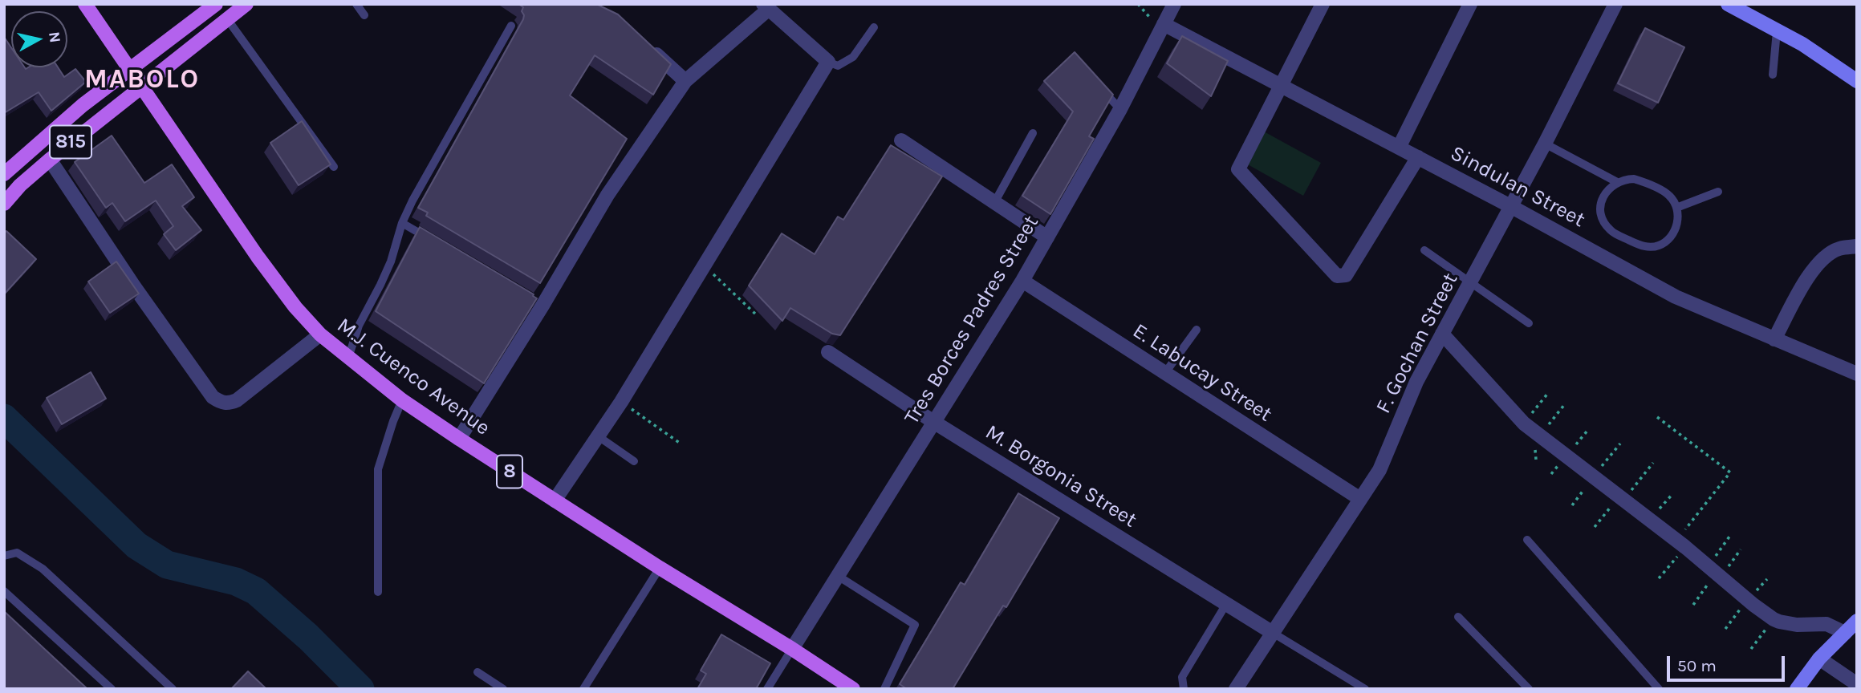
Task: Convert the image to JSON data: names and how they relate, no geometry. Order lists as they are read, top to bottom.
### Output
{
  "streets": {
    "main road": ["815", "M.J. Cuenco Avenue", "8"],
    "street": [
      "Sindulan Street",
      "Tres Borces Padres Street",
      "F. Gochan Street",
      "E. Labucay Street",
      "M. Borgonia Street"
    ]
  },
  "crossings": [
    ["815", "M.J. Cuenco Avenue"],
    ["Sindulan Street", "Tres Borces Padres Street"],
    ["Sindulan Street", "F. Gochan Street"],
    ["Tres Borces Padres Street", "E. Labucay Street"],
    ["Tres Borces Padres Street", "M.J. Cuenco Avenue"],
    ["Tres Borces Padres Street", "M. Borgonia Street"],
    ["F. Gochan Street", "E. Labucay Street"],
    ["F. Gochan Street", "M. Borgonia Street"]
  ],
  "districts": ["MABOLO"],
  "scale_bar": "50 m",
  "north": "right"
}
